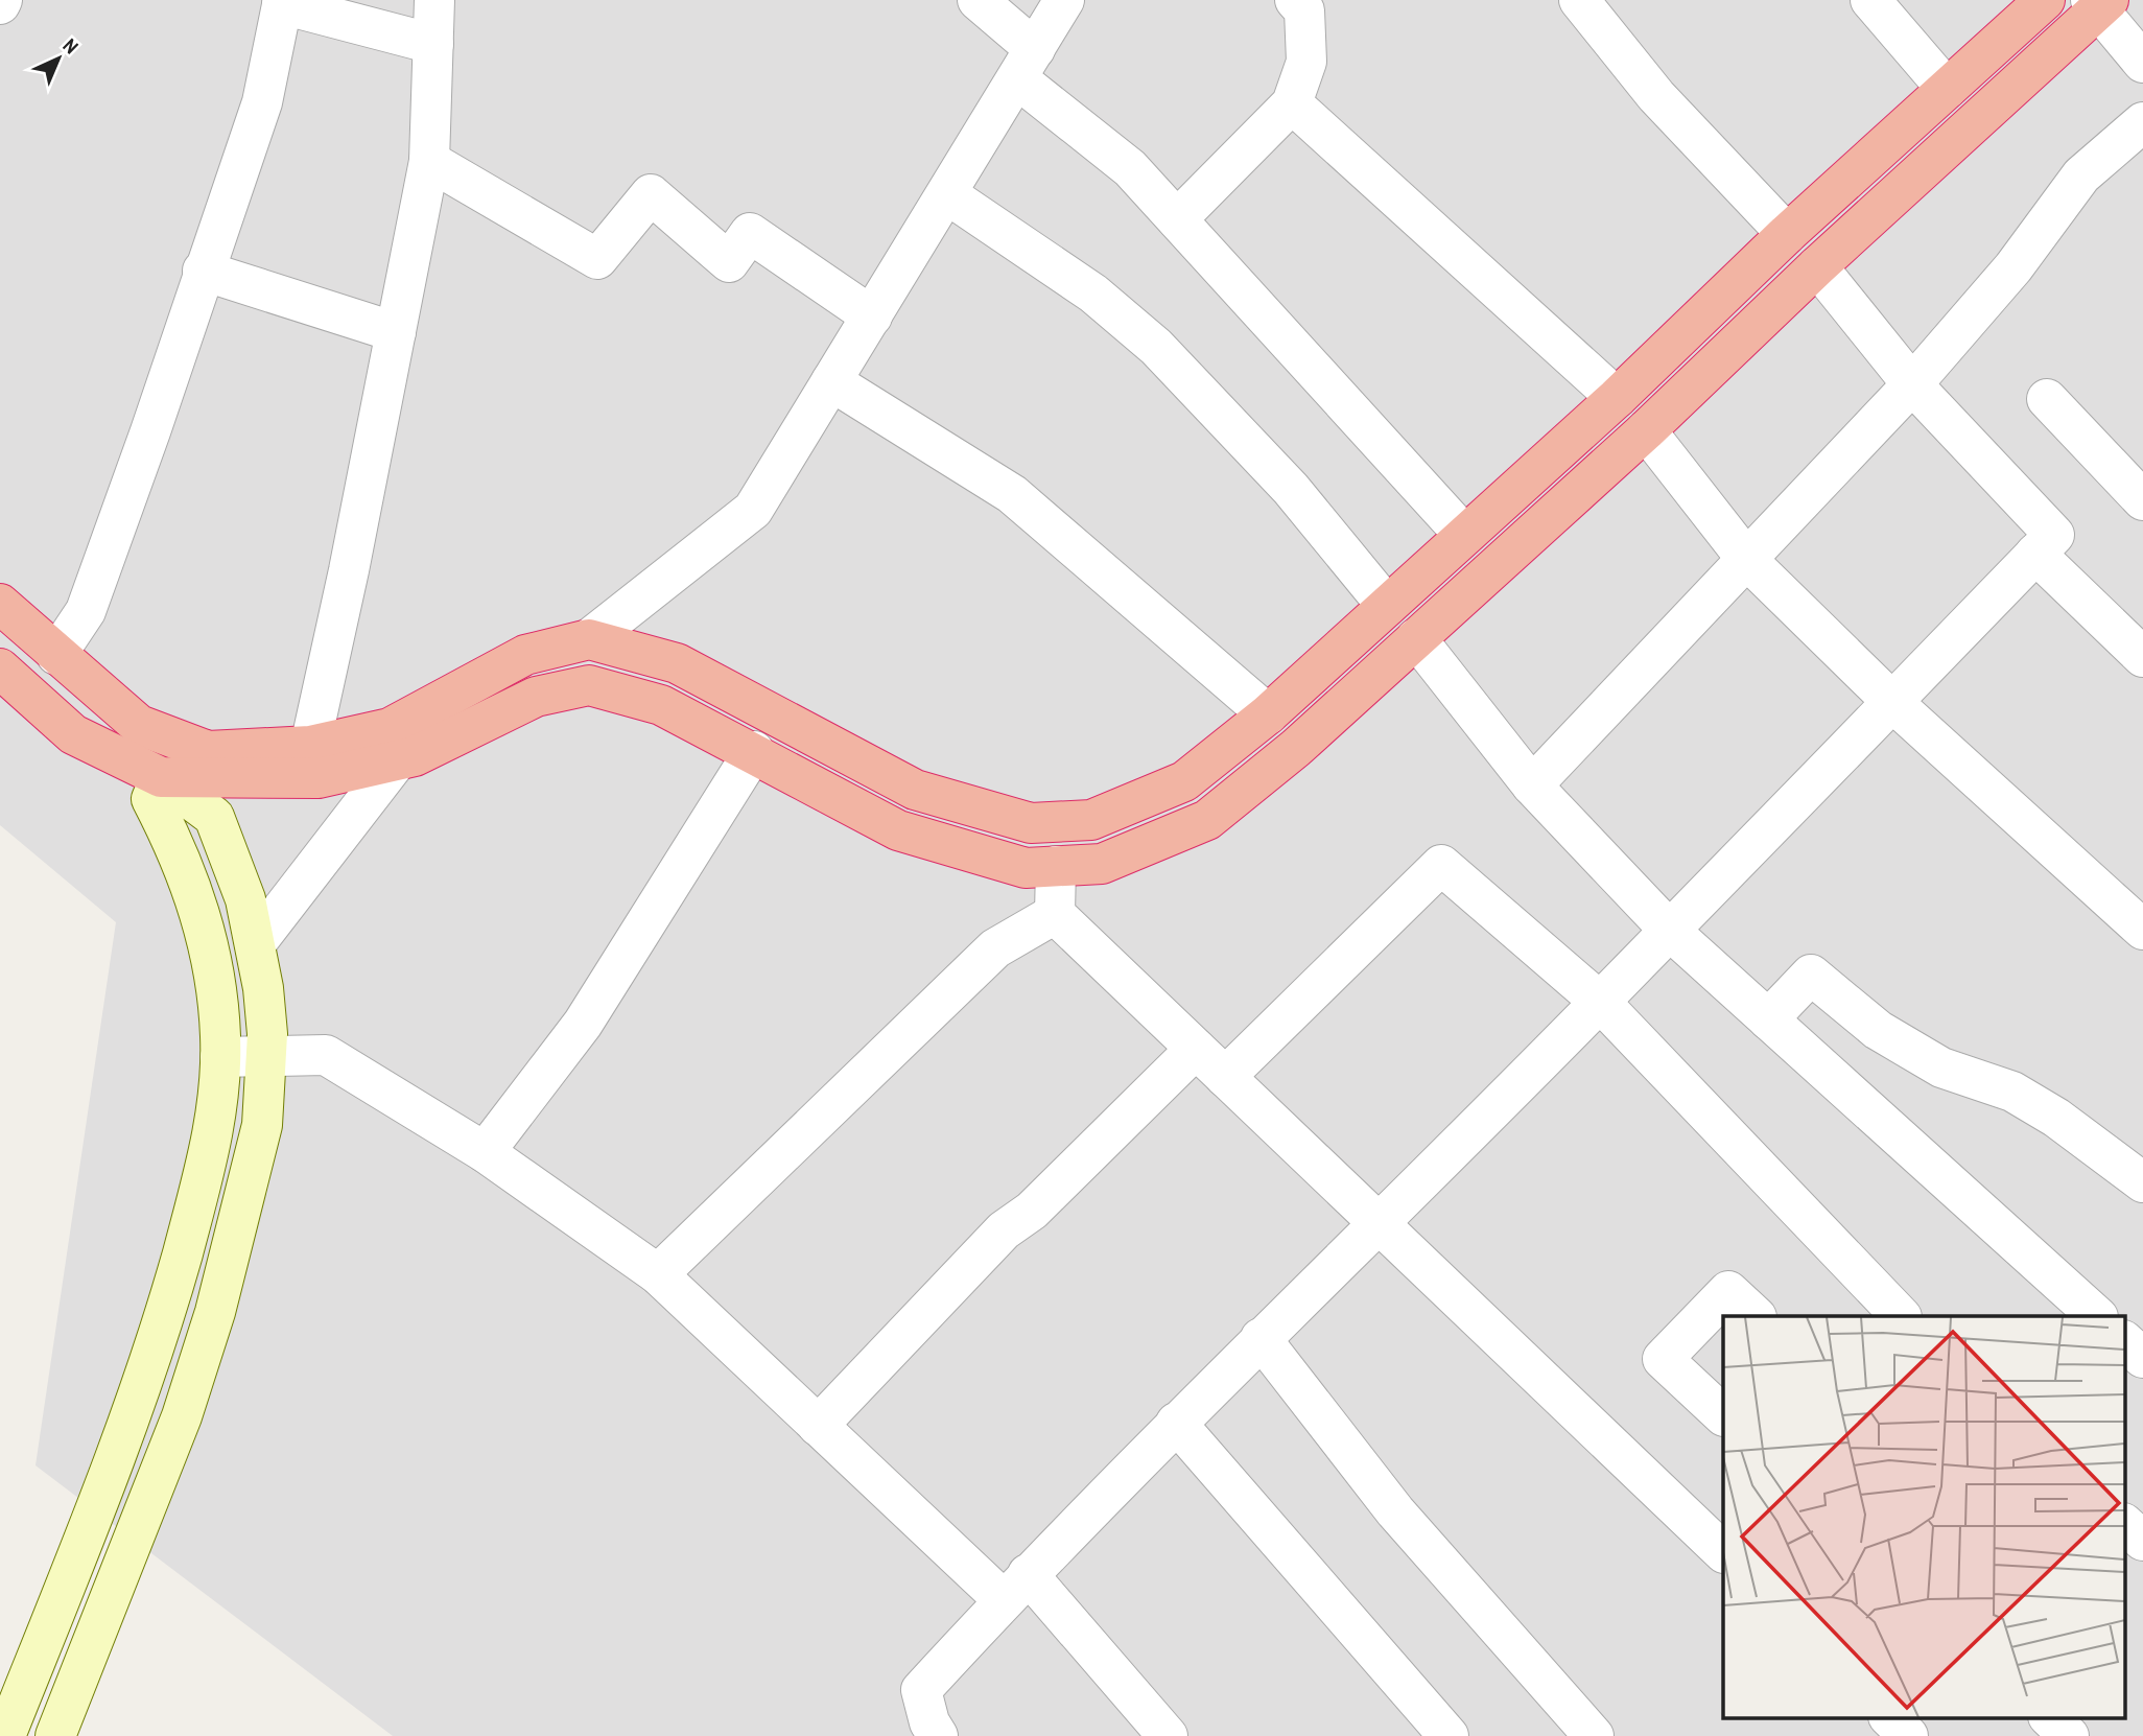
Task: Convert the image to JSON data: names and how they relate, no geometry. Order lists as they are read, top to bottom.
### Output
{
  "north": "top right"
}
